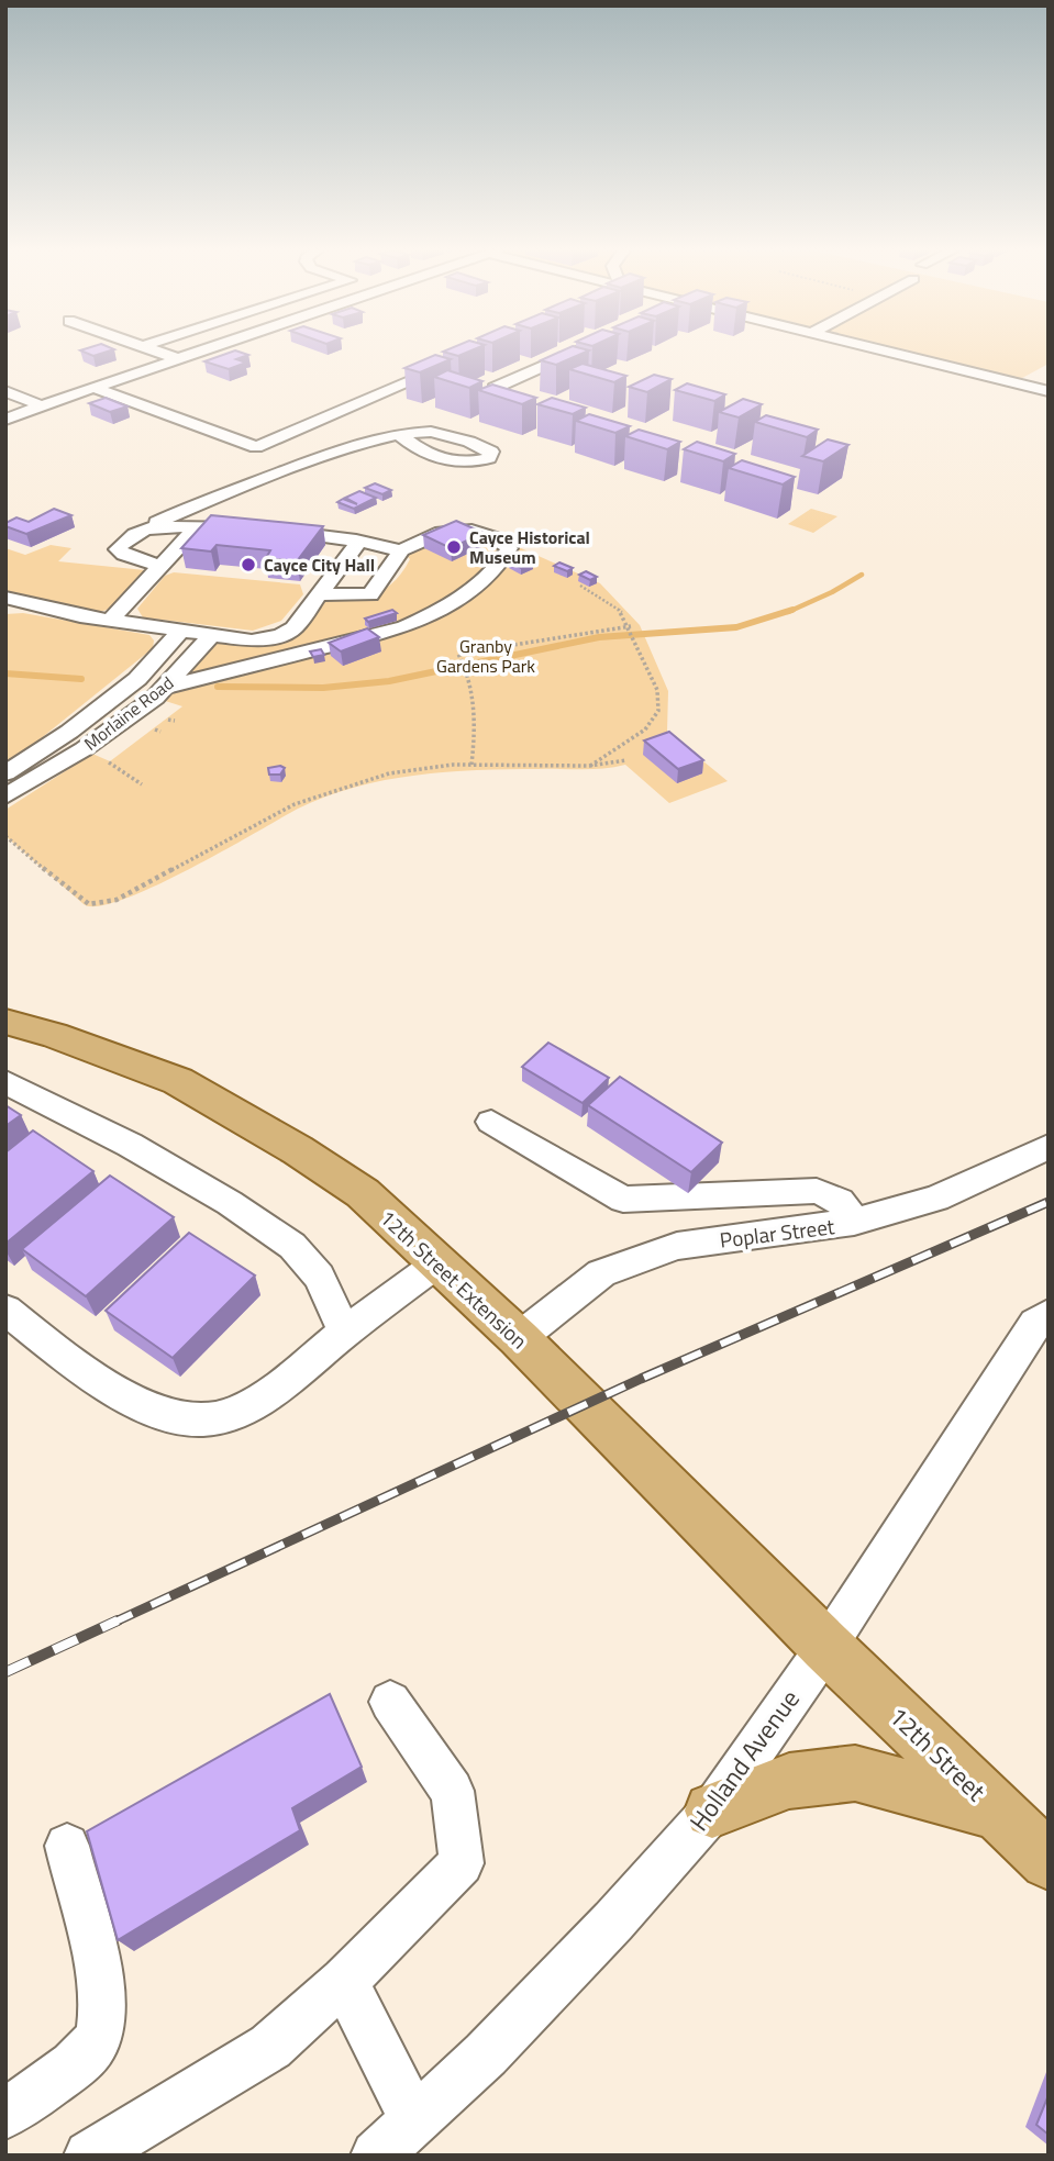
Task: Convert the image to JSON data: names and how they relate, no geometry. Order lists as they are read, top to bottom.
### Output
{
  "streets": {
    "main road": ["12th Street Extension", "12th Street"],
    "street": ["Morlaine Road", "Poplar Street", "Holland Avenue"]
  },
  "crossings": [
    ["Poplar Street", "12th Street Extension"],
    ["12th Street Extension", "12th Street"],
    ["12th Street Extension", "Holland Avenue"],
    ["12th Street", "Holland Avenue"]
  ],
  "parks": ["Granby Gardens Park"],
  "places": ["Cayce Historical Museum", "Cayce City Hall"]
}
